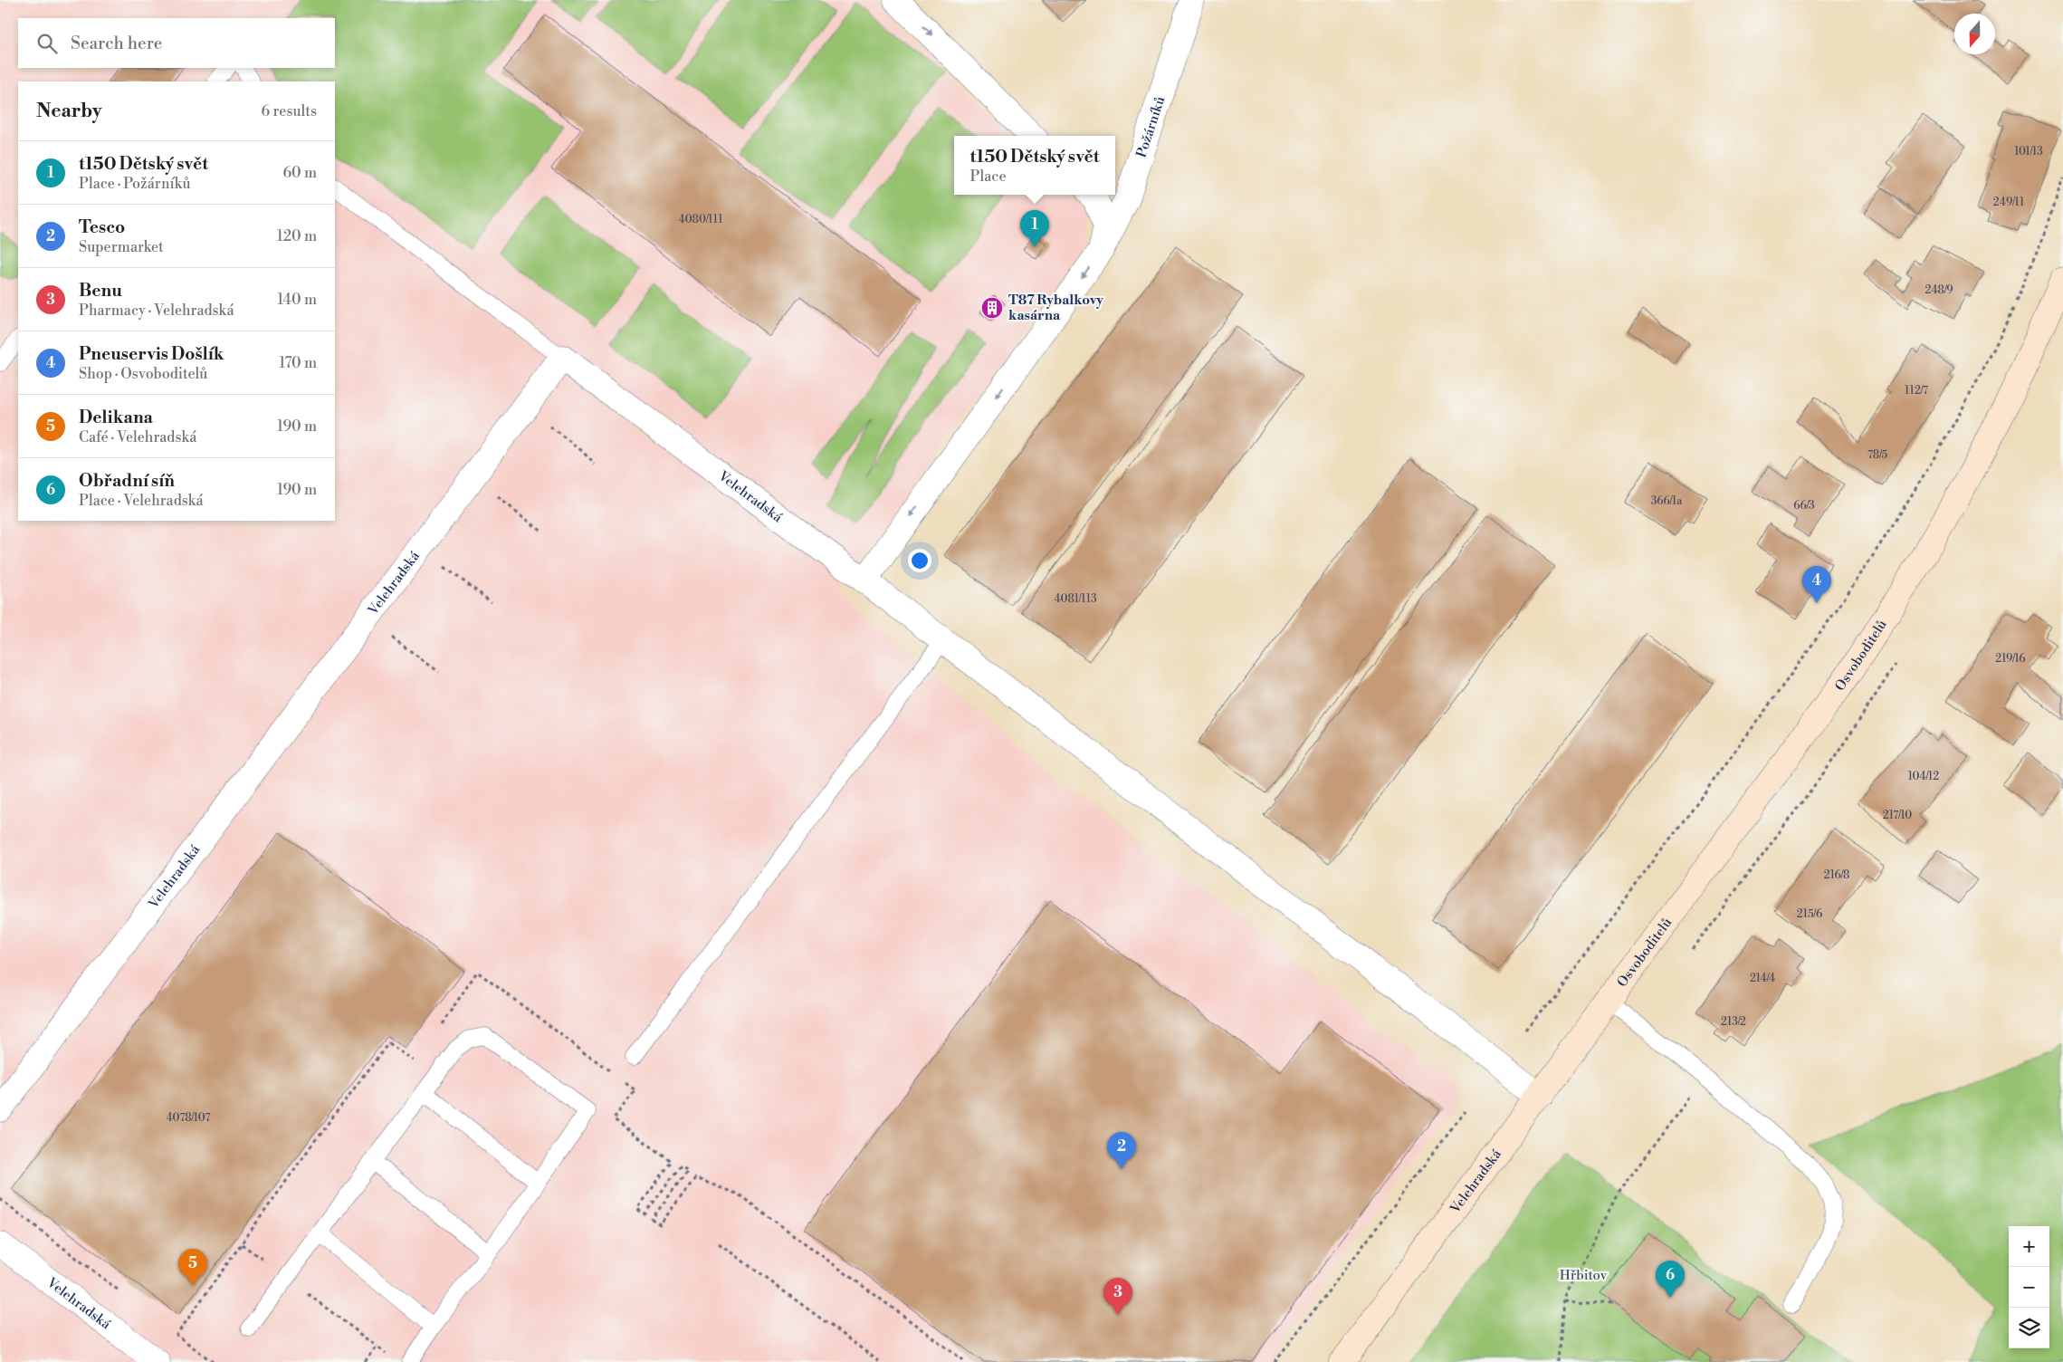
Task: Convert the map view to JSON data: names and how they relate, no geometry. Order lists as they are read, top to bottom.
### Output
{
  "streets": {
    "main road": ["Velehradská", "Osvoboditelů"],
    "street": ["Požárníků"]
  },
  "crossings": [
    ["Velehradská", "Osvoboditelů"]
  ],
  "parks": ["Hřbitov"],
  "places": {
    "building": ["T87 Rybalkovy kasárna"]
  },
  "house_numbers": [
    "101/13",
    "249/11",
    "4080/111",
    "248/9",
    "112/7",
    "78/5",
    "366/1a",
    "66/3",
    "4081/113",
    "219/16",
    "104/12",
    "217/10",
    "216/8",
    "215/6",
    "214/4",
    "213/2",
    "4078/107"
  ],
  "north": "bottom",
  "page": {
    "search": "Search here",
    "heading": ["Nearby", "6 results"],
    "popup": ["t150 Dětský svět", "Place"],
    "list": [
      {
        "mark": "1",
        "name": "t150 Dětský svět",
        "note": "Place · Požárníků",
        "value": "60 m"
      },
      {
        "mark": "2",
        "name": "Tesco",
        "note": "Supermarket",
        "value": "120 m"
      },
      {
        "mark": "3",
        "name": "Benu",
        "note": "Pharmacy · Velehradská",
        "value": "140 m"
      },
      {
        "mark": "4",
        "name": "Pneuservis Došlík",
        "note": "Shop · Osvoboditelů",
        "value": "170 m"
      },
      {
        "mark": "5",
        "name": "Delikana",
        "note": "Café · Velehradská",
        "value": "190 m"
      },
      {
        "mark": "6",
        "name": "Obřadní síň",
        "note": "Place · Velehradská",
        "value": "190 m"
      }
    ],
    "pins": [
      "1",
      "4",
      "2",
      "5",
      "6",
      "3"
    ],
    "map_buttons": ["+", "−"]
  }
}
